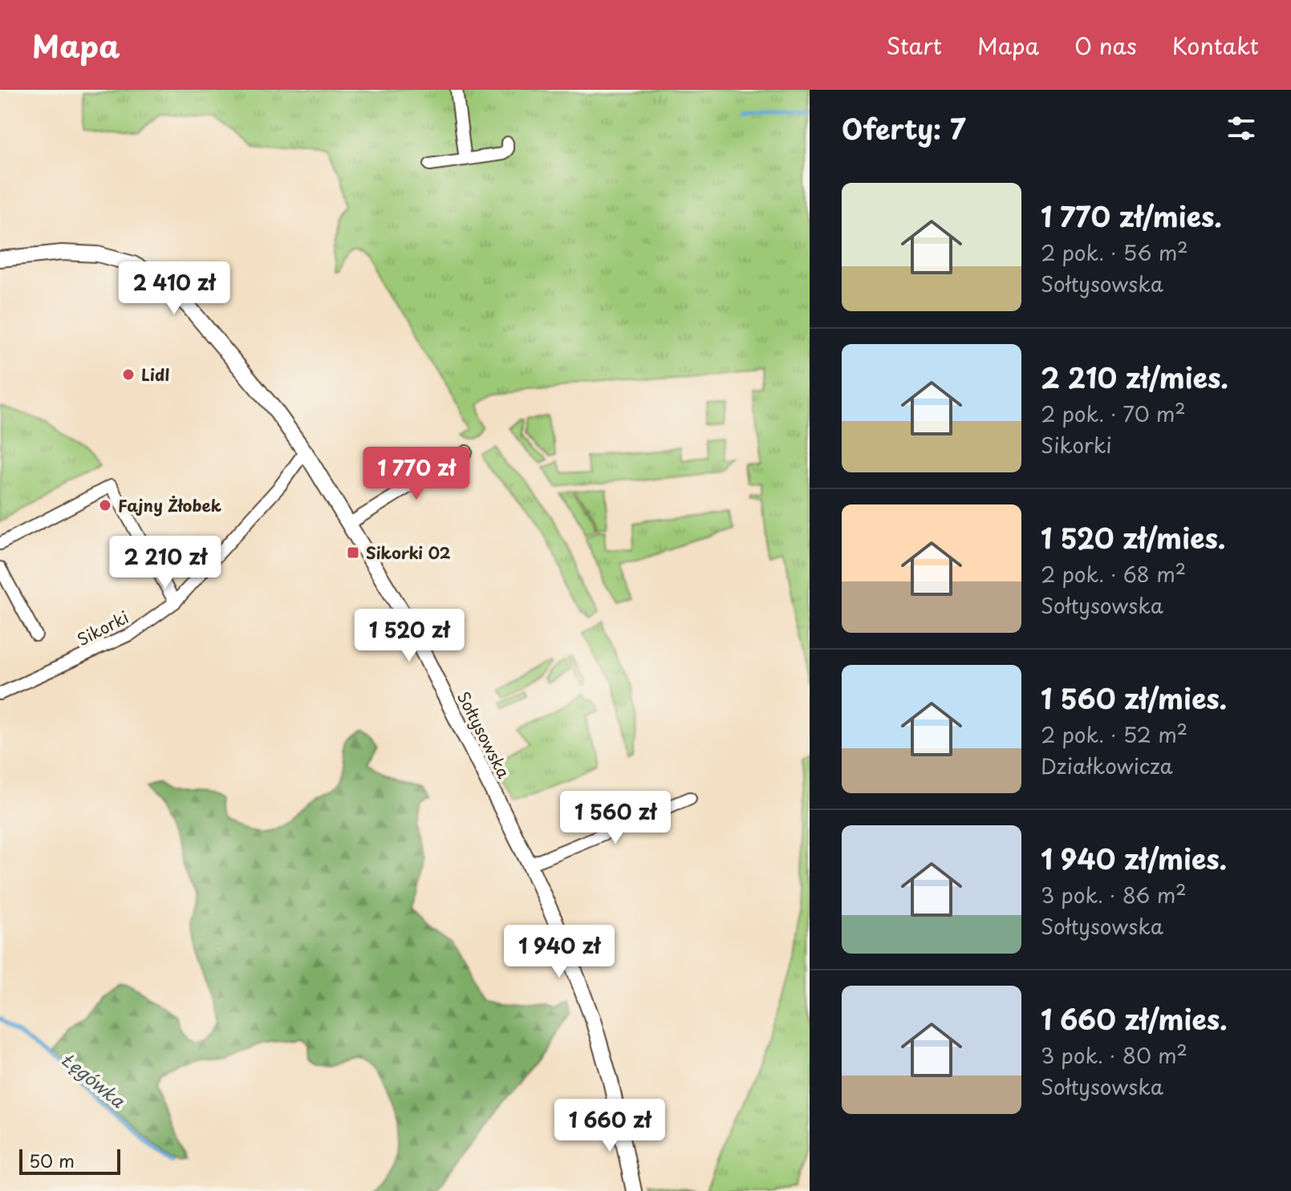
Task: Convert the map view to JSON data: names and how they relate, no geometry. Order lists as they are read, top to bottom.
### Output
{
  "streets": {
    "street": ["Sikorki", "Sołtysowska"]
  },
  "crossings": [
    ["Sikorki", "Sołtysowska"]
  ],
  "water": ["Łęgówka"],
  "places": {
    "other": ["Lidl", "Fajny Żłobek"],
    "transit": ["Sikorki 02"]
  },
  "scale_bar": "50 m",
  "page": {
    "header": "Mapa",
    "nav": [
      "Start",
      "Mapa",
      "O nas",
      "Kontakt"
    ],
    "heading": "Oferty: 7",
    "list": [
      {
        "name": "1 770 zł/mies.",
        "note": "2 pok. · 56 m² · Sołtysowska"
      },
      {
        "name": "2 210 zł/mies.",
        "note": "2 pok. · 70 m² · Sikorki"
      },
      {
        "name": "1 520 zł/mies.",
        "note": "2 pok. · 68 m² · Sołtysowska"
      },
      {
        "name": "1 560 zł/mies.",
        "note": "2 pok. · 52 m² · Działkowicza"
      },
      {
        "name": "1 940 zł/mies.",
        "note": "3 pok. · 86 m² · Sołtysowska"
      },
      {
        "name": "1 660 zł/mies.",
        "note": "3 pok. · 80 m² · Sołtysowska"
      }
    ],
    "price": [
      "2 410 zł",
      "1 770 zł",
      "2 210 zł",
      "1 520 zł",
      "1 560 zł",
      "1 940 zł",
      "1 660 zł"
    ],
    "scale": "50 m"
  }
}
